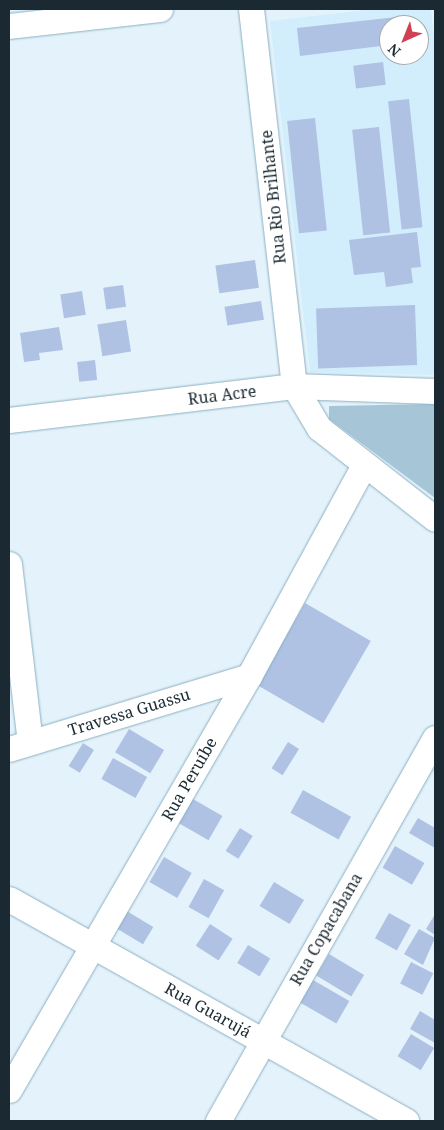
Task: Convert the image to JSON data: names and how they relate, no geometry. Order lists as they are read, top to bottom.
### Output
{
  "streets": {
    "street": [
      "Rua Rio Brilhante",
      "Rua Acre",
      "Travessa Guassu",
      "Rua Peruíbe",
      "Rua Copacabana",
      "Rua Guarujá"
    ]
  },
  "crossings": [
    ["Rua Rio Brilhante", "Rua Acre"],
    ["Travessa Guassu", "Rua Peruíbe"],
    ["Rua Peruíbe", "Rua Guarujá"],
    ["Rua Copacabana", "Rua Guarujá"]
  ],
  "north": "bottom left"
}
